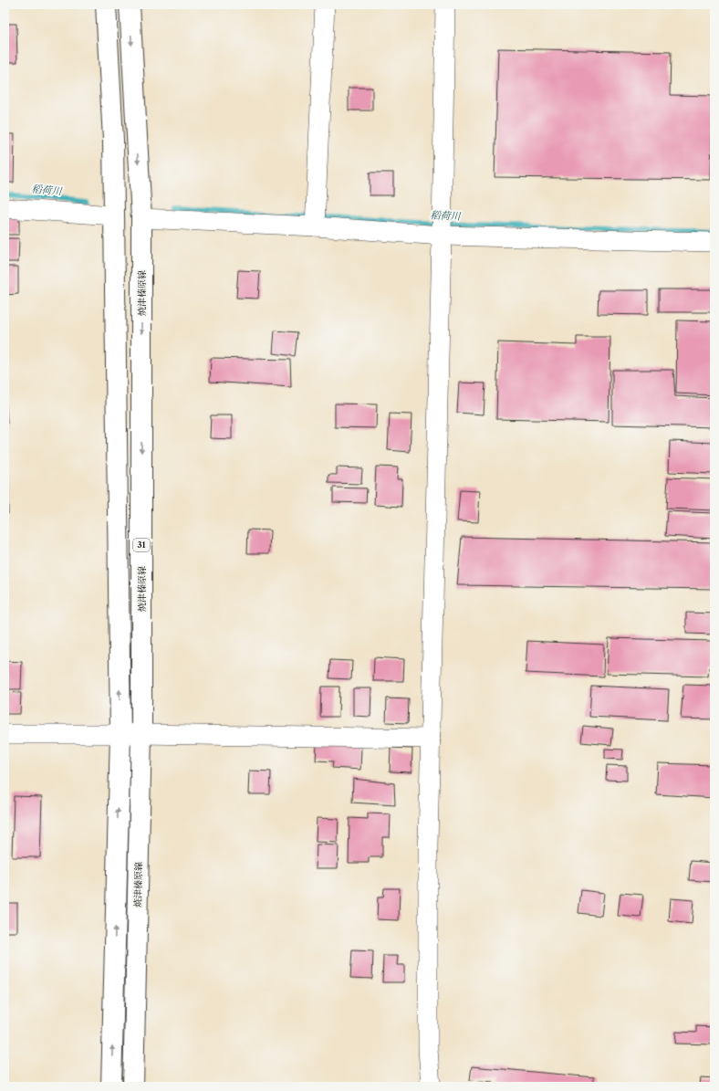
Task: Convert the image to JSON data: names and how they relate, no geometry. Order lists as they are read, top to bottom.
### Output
{
  "streets": {
    "main road": ["焼津榛原線", "31"]
  },
  "water": ["稻荷川"]
}
